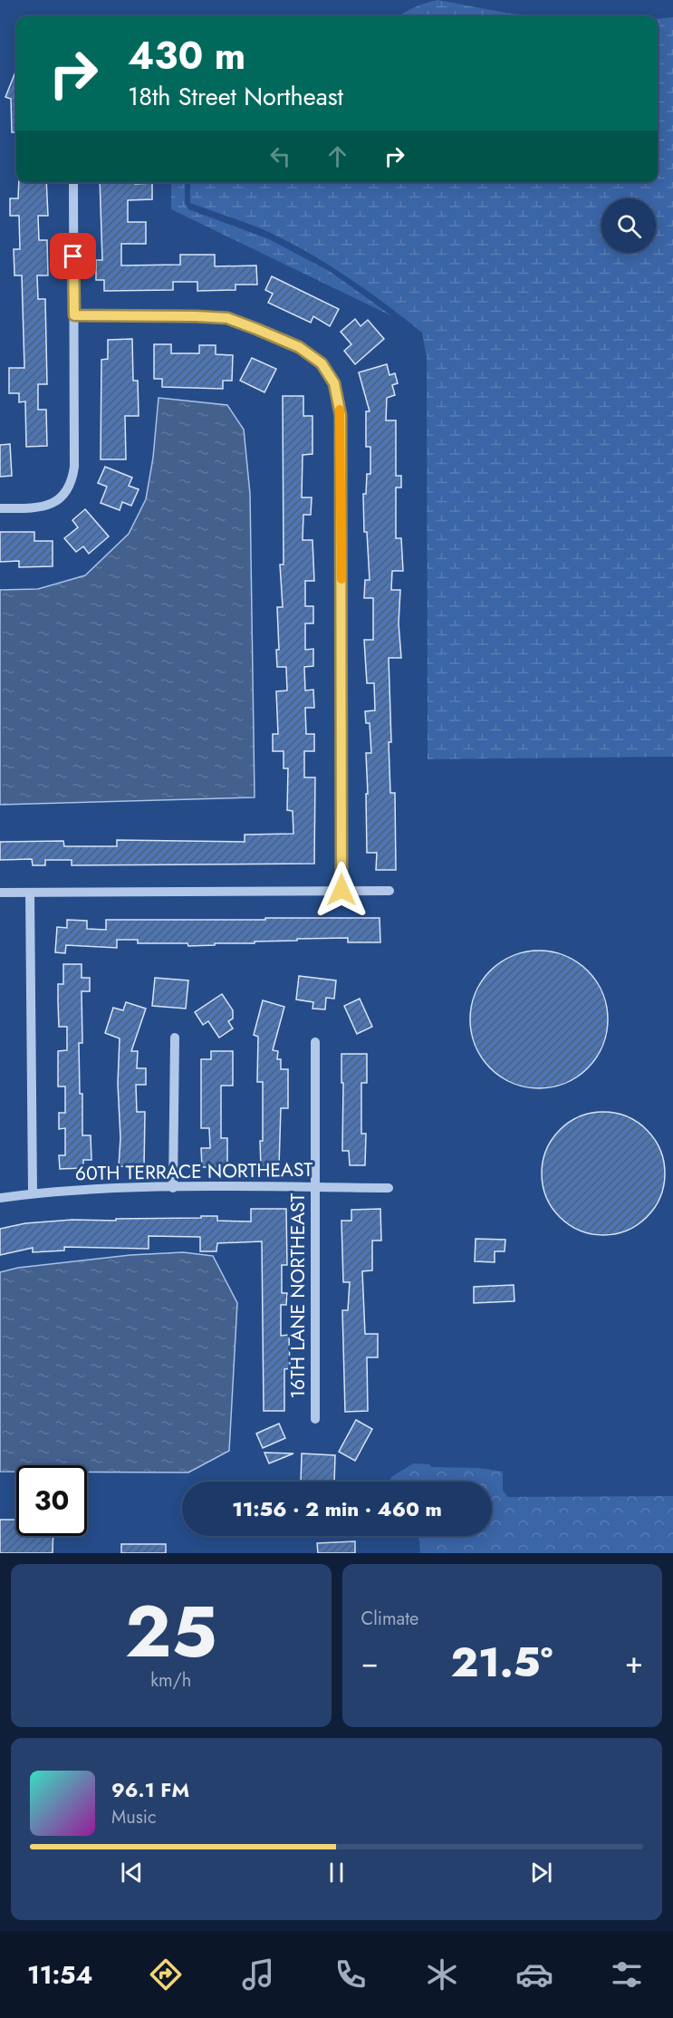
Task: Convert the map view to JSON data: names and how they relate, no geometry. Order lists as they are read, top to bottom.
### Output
{
  "streets": {
    "street": ["60TH TERRACE NORTHEAST", "16TH LANE NORTHEAST"]
  },
  "crossings": [
    ["60TH TERRACE NORTHEAST", "16TH LANE NORTHEAST"]
  ],
  "page": {
    "turn": ["430 m", "18th Street Northeast"],
    "limit": "30",
    "trip": "11:56 · 2 min · 460 m",
    "tile": [
      ["25", "km/h"],
      "Climate"
    ],
    "heat": ["−", "21.5°", "+"],
    "song": ["96.1 FM", "Music"],
    "tabs": "11:54"
  }
}
